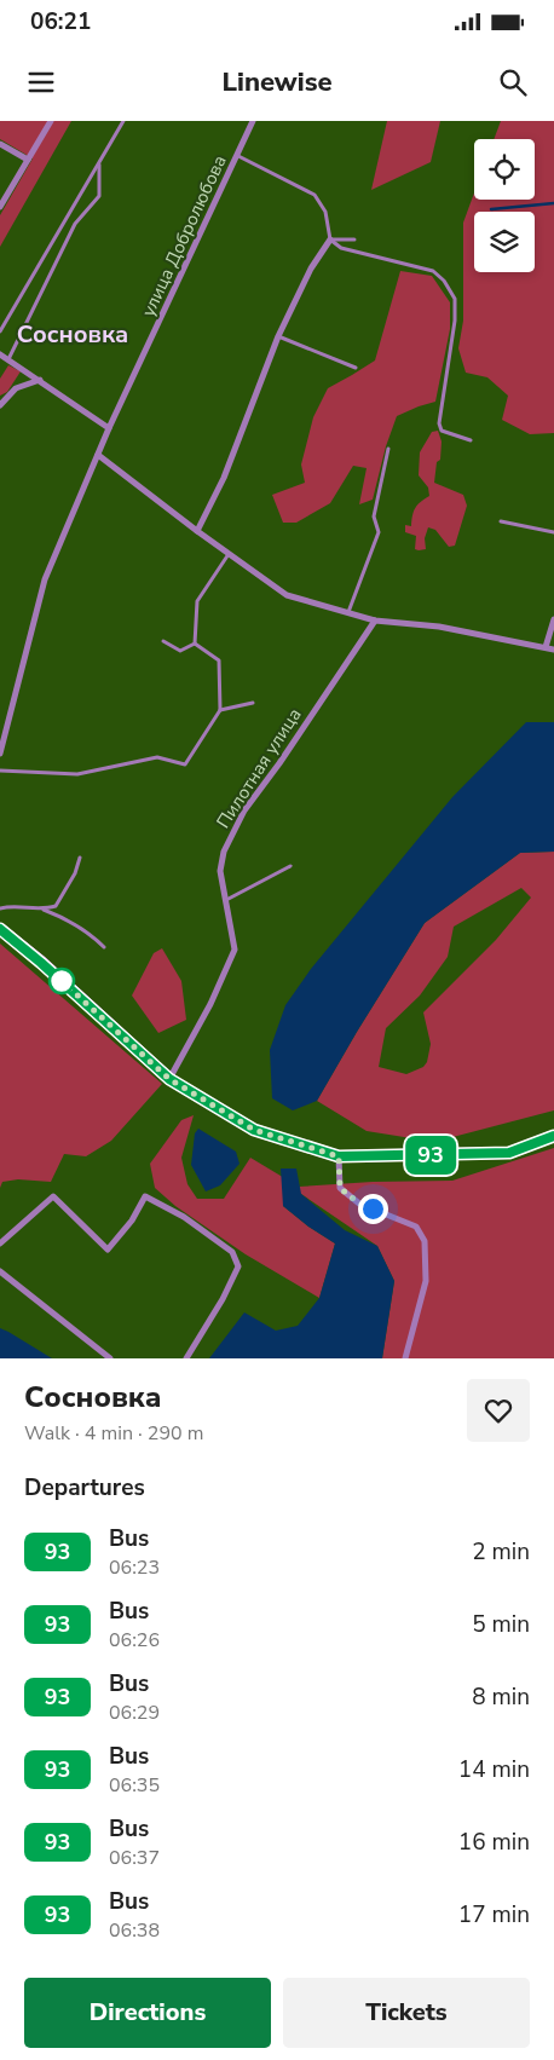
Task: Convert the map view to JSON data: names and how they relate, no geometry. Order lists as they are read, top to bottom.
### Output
{
  "streets": {
    "street": ["улица Добролюбова", "Пилотная улица"]
  },
  "districts": ["Сосновка"],
  "lines": ["bus line 93"],
  "page": {
    "status": "06:21",
    "header": "Linewise",
    "on_map": "93",
    "heading": [
      ["Сосновка", "Walk · 4 min · 290 m"],
      "Departures"
    ],
    "list": [
      {
        "mark": "93",
        "name": "Bus",
        "note": "06:23",
        "value": "2 min"
      },
      {
        "mark": "93",
        "name": "Bus",
        "note": "06:26",
        "value": "5 min"
      },
      {
        "mark": "93",
        "name": "Bus",
        "note": "06:29",
        "value": "8 min"
      },
      {
        "mark": "93",
        "name": "Bus",
        "note": "06:35",
        "value": "14 min"
      },
      {
        "mark": "93",
        "name": "Bus",
        "note": "06:37",
        "value": "16 min"
      },
      {
        "mark": "93",
        "name": "Bus",
        "note": "06:38",
        "value": "17 min"
      }
    ],
    "buttons": ["Directions", "Tickets"]
  }
}
